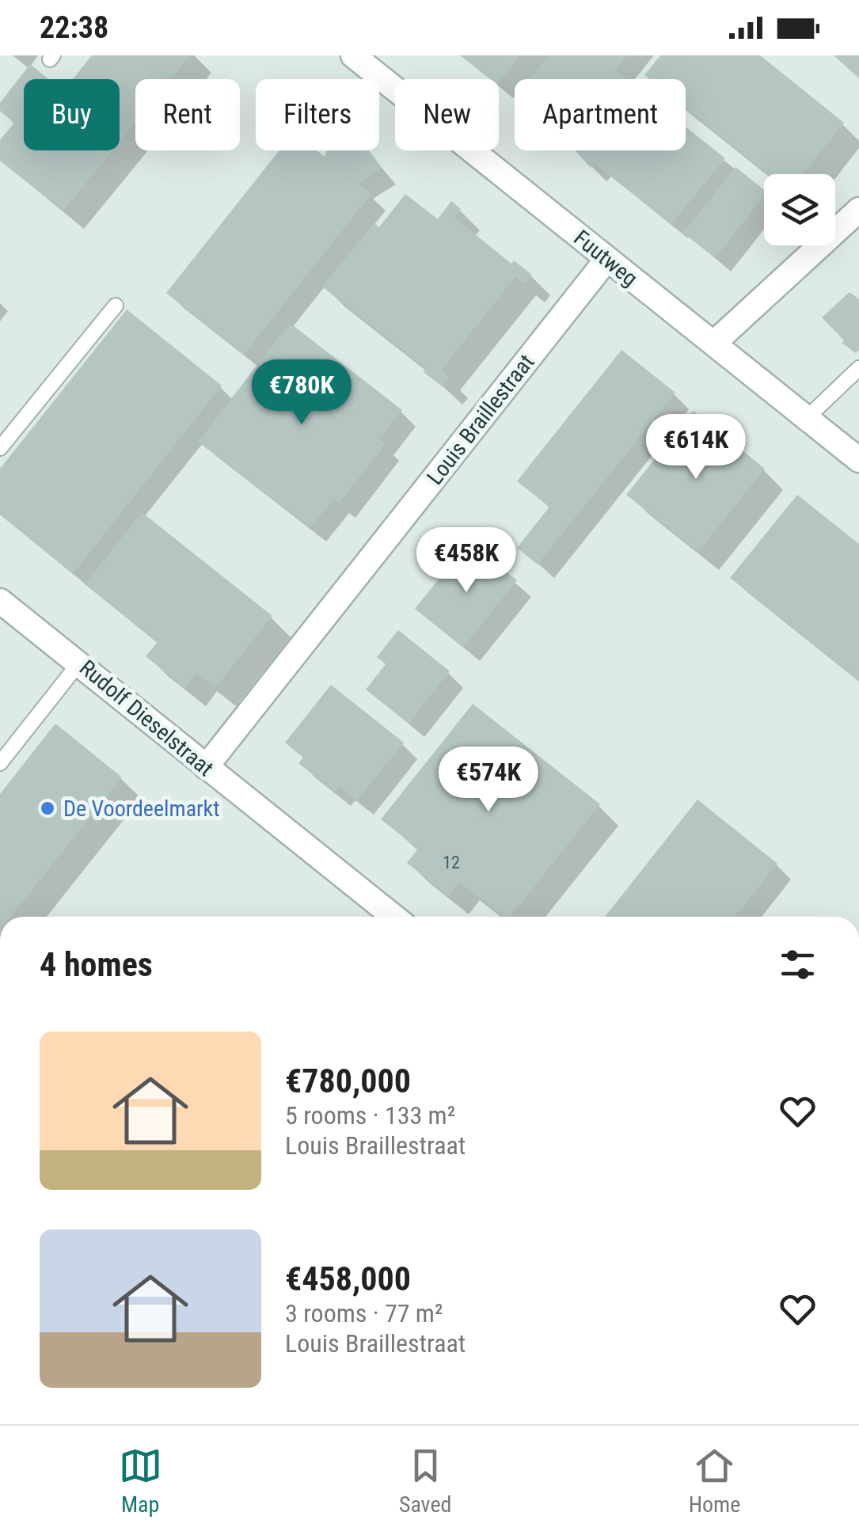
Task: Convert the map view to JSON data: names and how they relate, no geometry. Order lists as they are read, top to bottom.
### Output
{
  "streets": {
    "street": ["Fuutweg", "Louis Braillestraat", "Rudolf Dieselstraat"]
  },
  "crossings": [
    ["Fuutweg", "Louis Braillestraat"],
    ["Louis Braillestraat", "Rudolf Dieselstraat"]
  ],
  "places": ["De Voordeelmarkt"],
  "house_numbers": ["12"],
  "page": {
    "status": "22:38",
    "chip": [
      "Buy",
      "Rent",
      "Filters",
      "New",
      "Apartment"
    ],
    "price": [
      "€780K",
      "€614K",
      "€458K",
      "€574K"
    ],
    "heading": "4 homes",
    "list": [
      {
        "name": "€780,000",
        "note": "5 rooms · 133 m² · Louis Braillestraat"
      },
      {
        "name": "€458,000",
        "note": "3 rooms · 77 m² · Louis Braillestraat"
      }
    ],
    "tabs": ["Map", "Saved", "Home"]
  }
}
